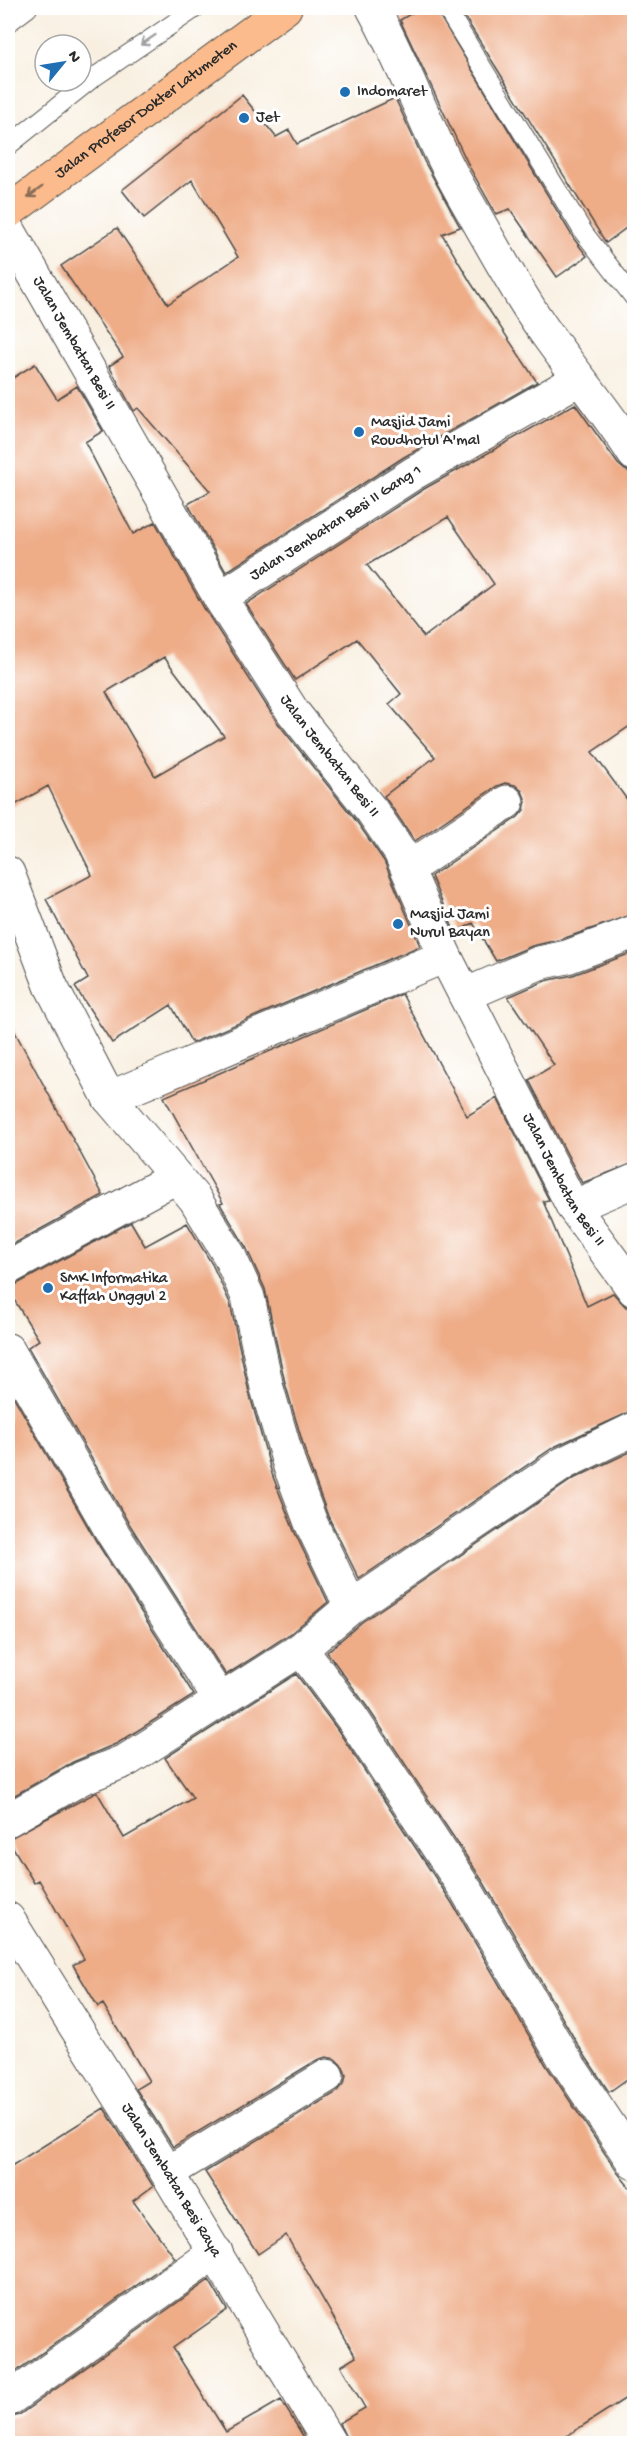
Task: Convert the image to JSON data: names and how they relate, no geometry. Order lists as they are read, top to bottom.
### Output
{
  "streets": {
    "highway": ["Jalan Profesor Dokter Latumeten"],
    "street": ["Jalan Jembatan Besi II", "Jalan Jembatan Besi II Gang 1", "Jalan Jembatan Besi Raya"]
  },
  "crossings": [
    ["Jalan Jembatan Besi II", "Jalan Jembatan Besi II Gang 1"]
  ],
  "one_way": ["Jalan Profesor Dokter Latumeten"],
  "places": [
    "Indomaret",
    "Jet",
    "Masjid Jami Roudhotul A'mal",
    "Masjid Jami Nurul Bayan",
    "SMK Informatika Kaffah Unggul 2"
  ],
  "north": "top right"
}
